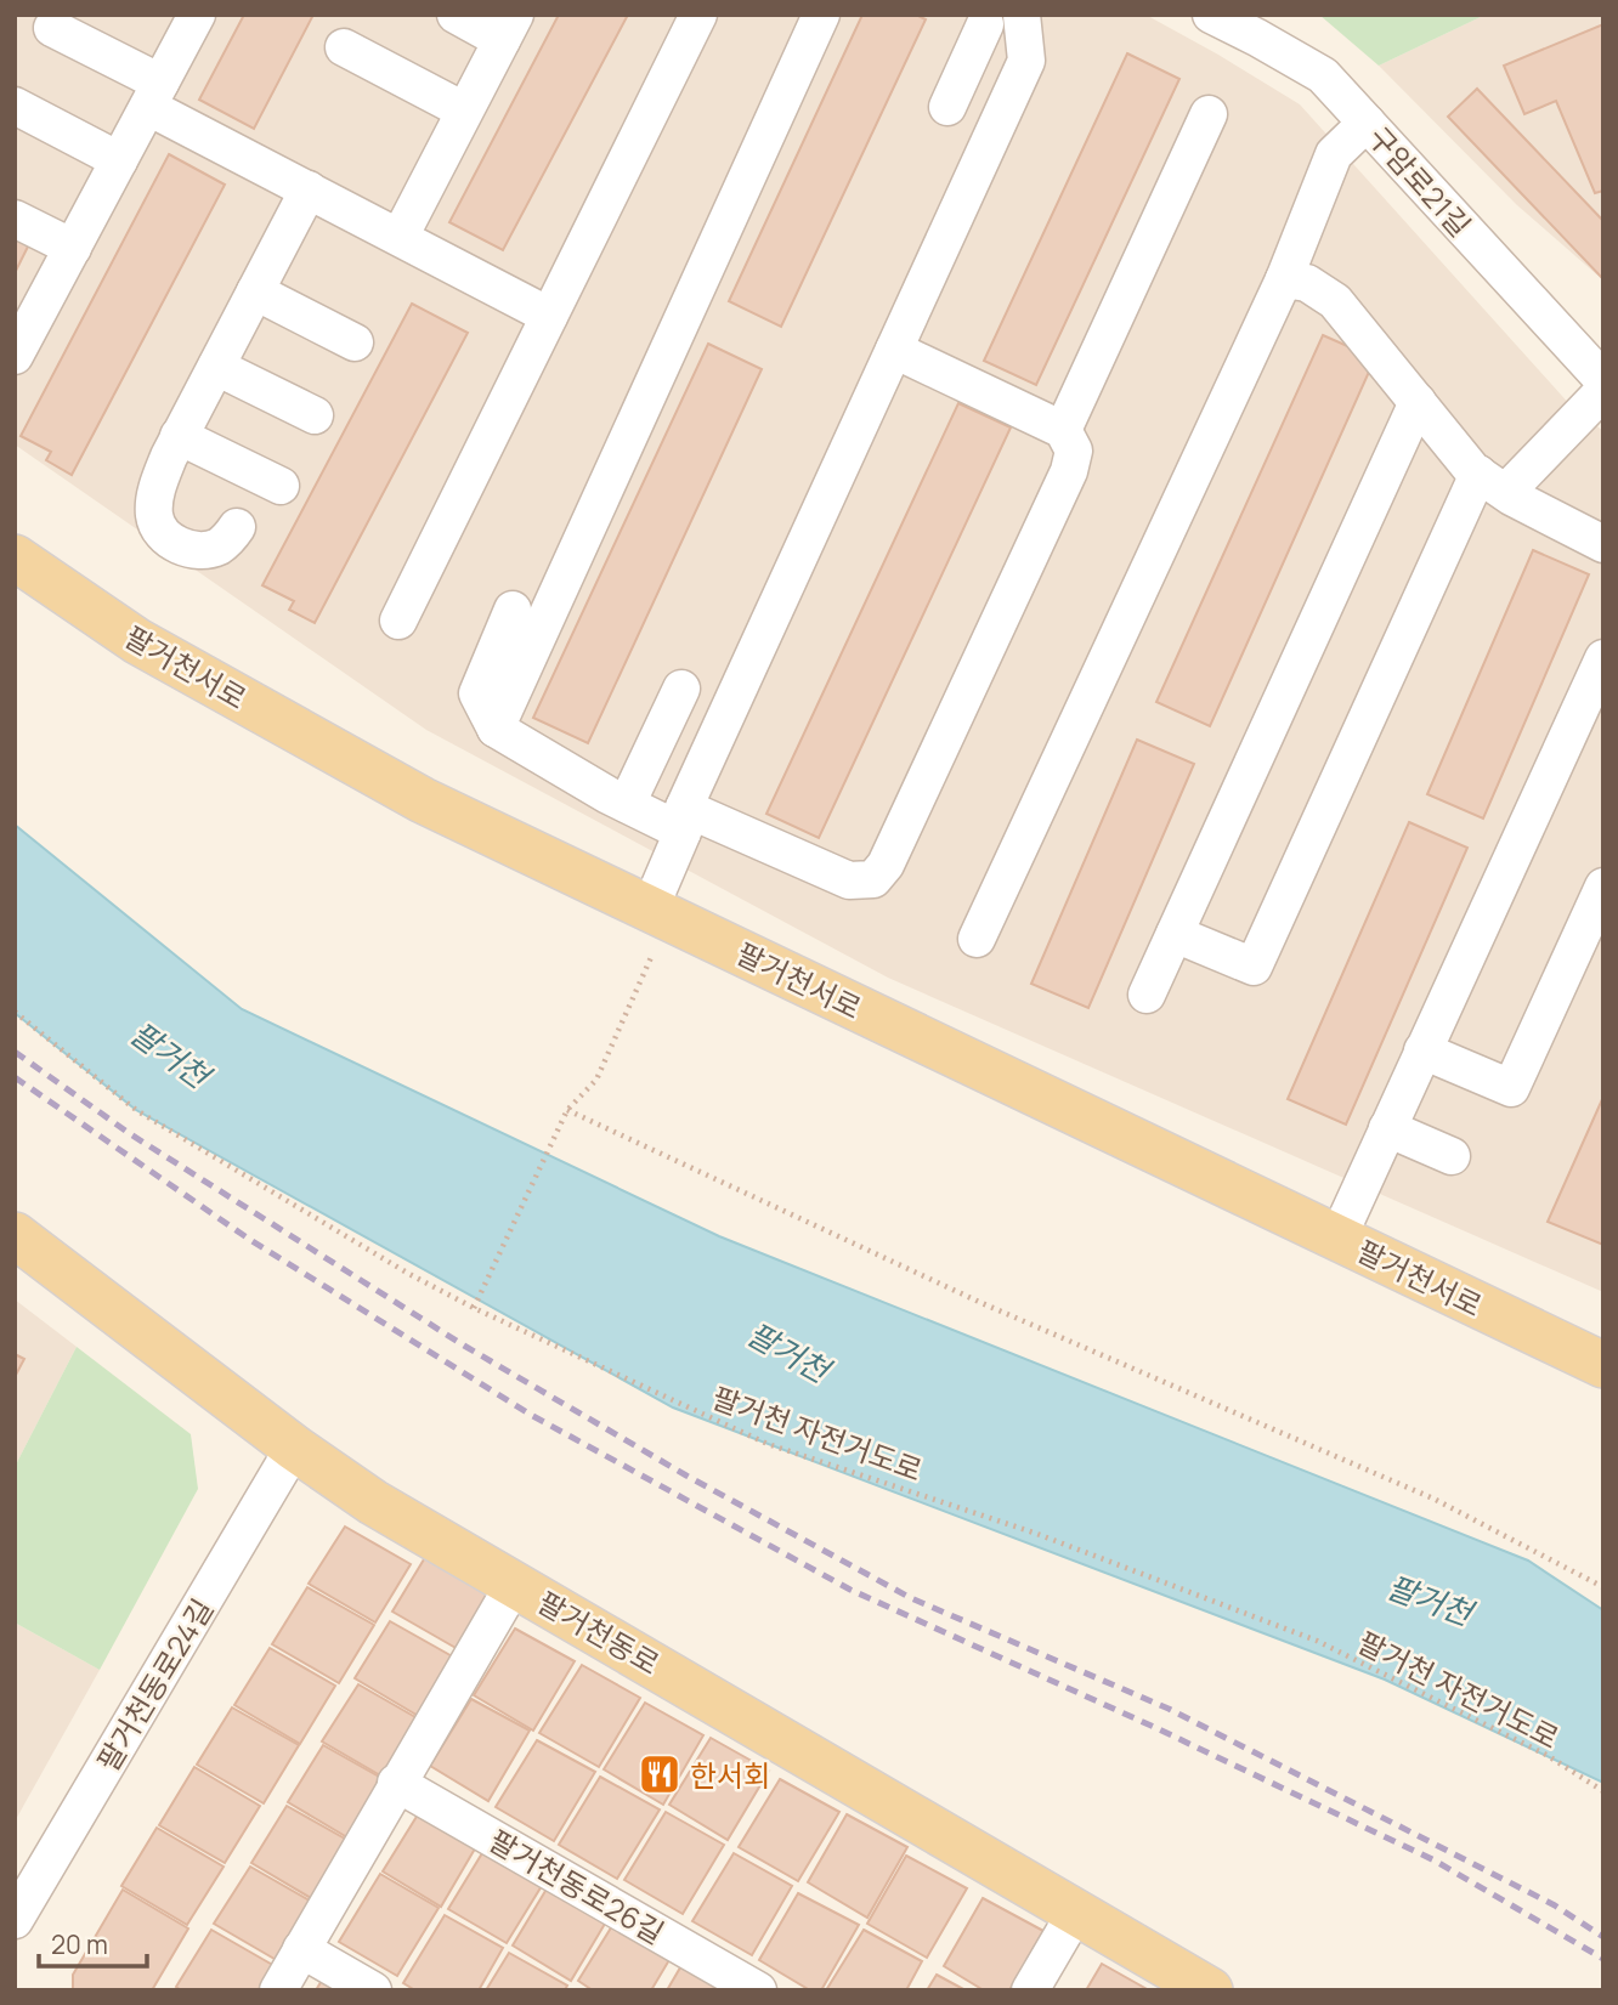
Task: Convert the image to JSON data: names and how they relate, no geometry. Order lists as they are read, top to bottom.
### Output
{
  "streets": {
    "main road": ["팔거천서로", "팔거천동로"],
    "street": ["구암로21길", "팔거천동로24길", "팔거천동로26길"],
    "path": ["팔거천 자전거도로"]
  },
  "crossings": [
    ["팔거천동로", "팔거천동로24길"]
  ],
  "water": ["팔거천"],
  "places": {
    "restaurant": ["한서회"]
  },
  "scale_bar": "20 m"
}
